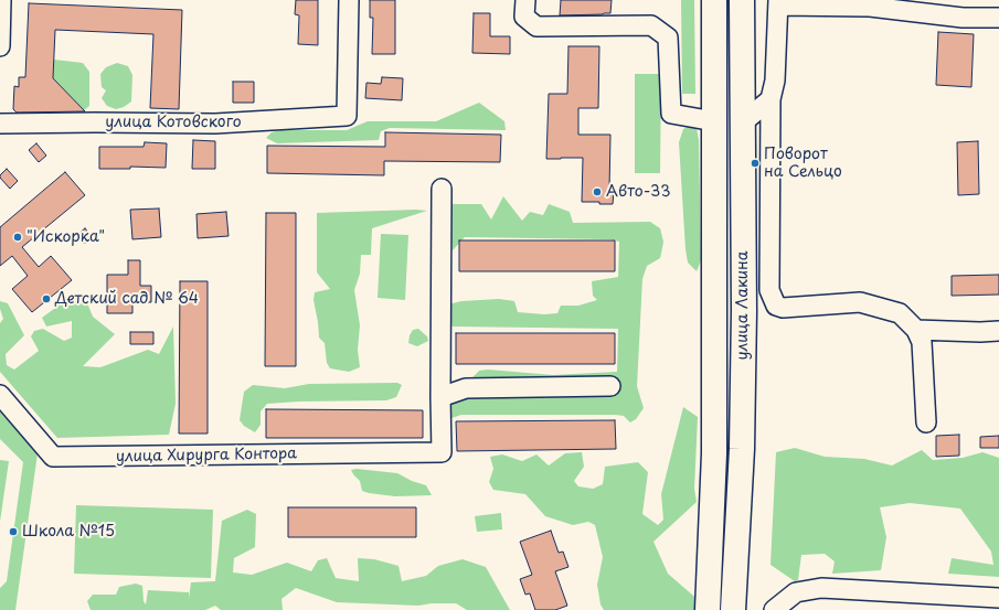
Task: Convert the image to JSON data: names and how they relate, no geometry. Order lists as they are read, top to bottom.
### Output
{
  "streets": {
    "highway": ["улица Лакина"],
    "street": ["улица Котовского", "улица Хирурга Контора"]
  },
  "places": [
    "Поворот на Сельцо",
    "Авто-33",
    "\"Искорка\"",
    "Детский сад № 64",
    "Школа №15"
  ]
}
